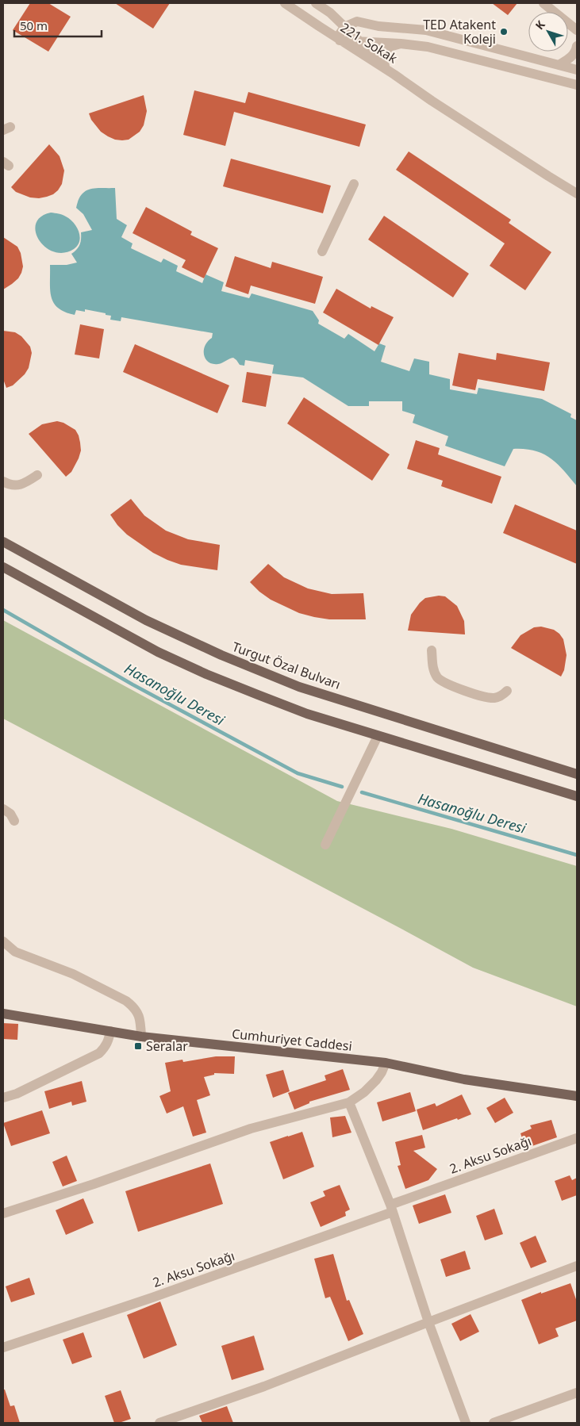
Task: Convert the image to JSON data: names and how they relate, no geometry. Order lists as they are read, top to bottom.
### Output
{
  "streets": {
    "main road": ["Turgut Özal Bulvarı", "Cumhuriyet Caddesi"],
    "street": ["221. Sokak", "2. Aksu Sokağı"]
  },
  "water": ["Hasanoğlu Deresi"],
  "places": {
    "other": ["TED Atakent Koleji"],
    "transit": ["Seralar"]
  },
  "scale_bar": "50 m",
  "north": "top left"
}
